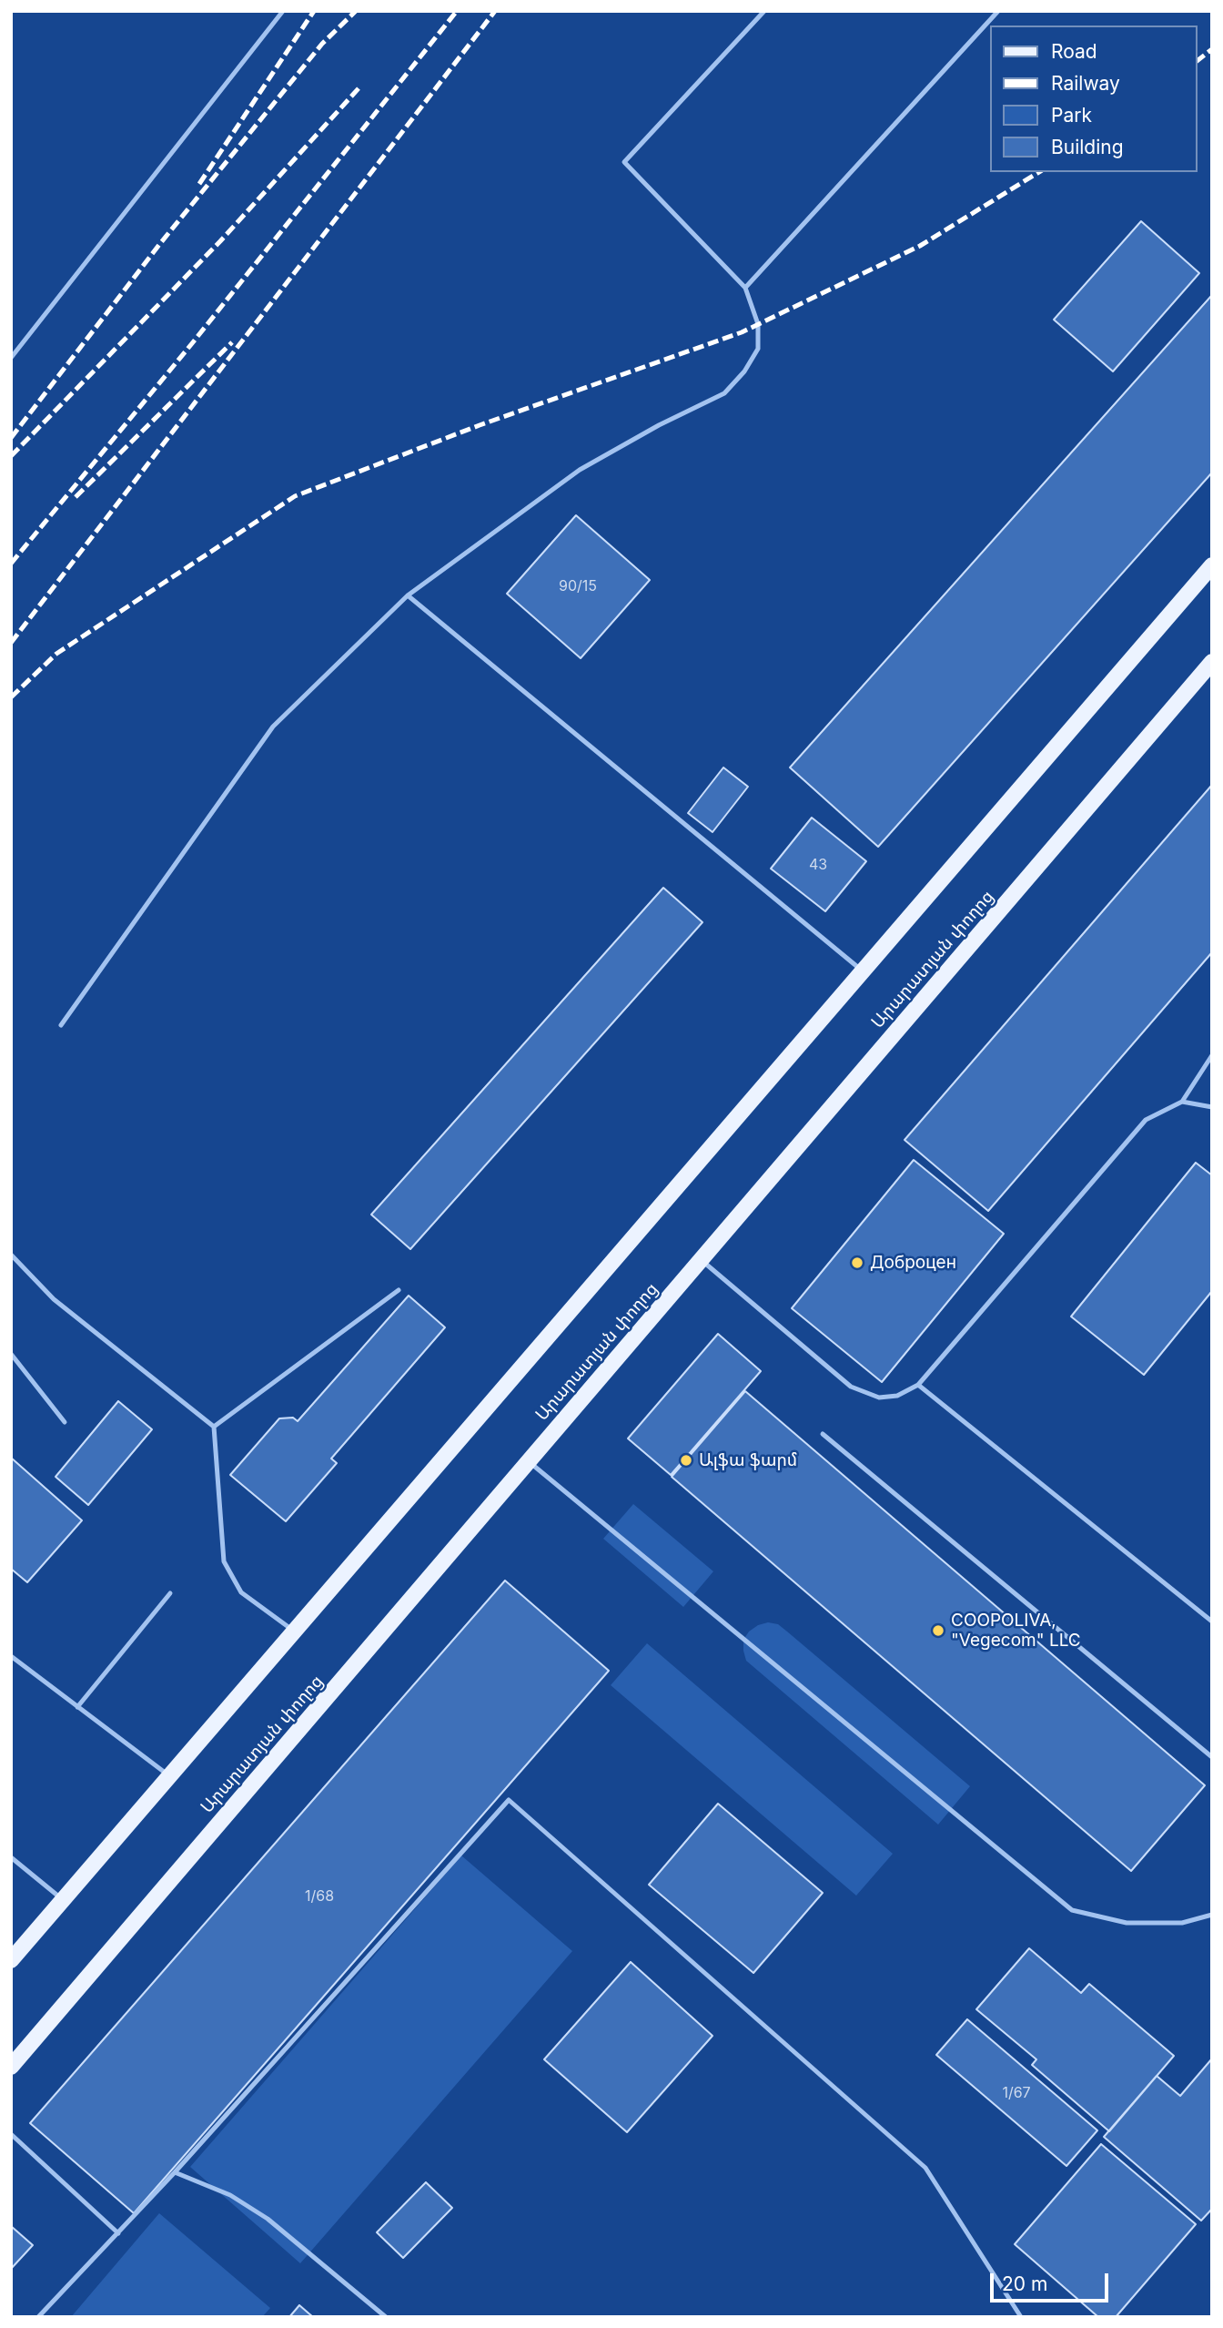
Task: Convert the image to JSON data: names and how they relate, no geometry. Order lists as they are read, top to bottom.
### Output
{
  "streets": {
    "main road": ["Արարատյան փողոց"]
  },
  "places": ["Доброцен", "Ալֆա ֆարմ", "COOPOLIVA, \"Vegecom\" LLC"],
  "house_numbers": [
    "90/15",
    "43",
    "1/68",
    "1/67"
  ],
  "legend": [
    "Road",
    "Railway",
    "Park",
    "Building"
  ],
  "scale_bar": "20 m"
}
